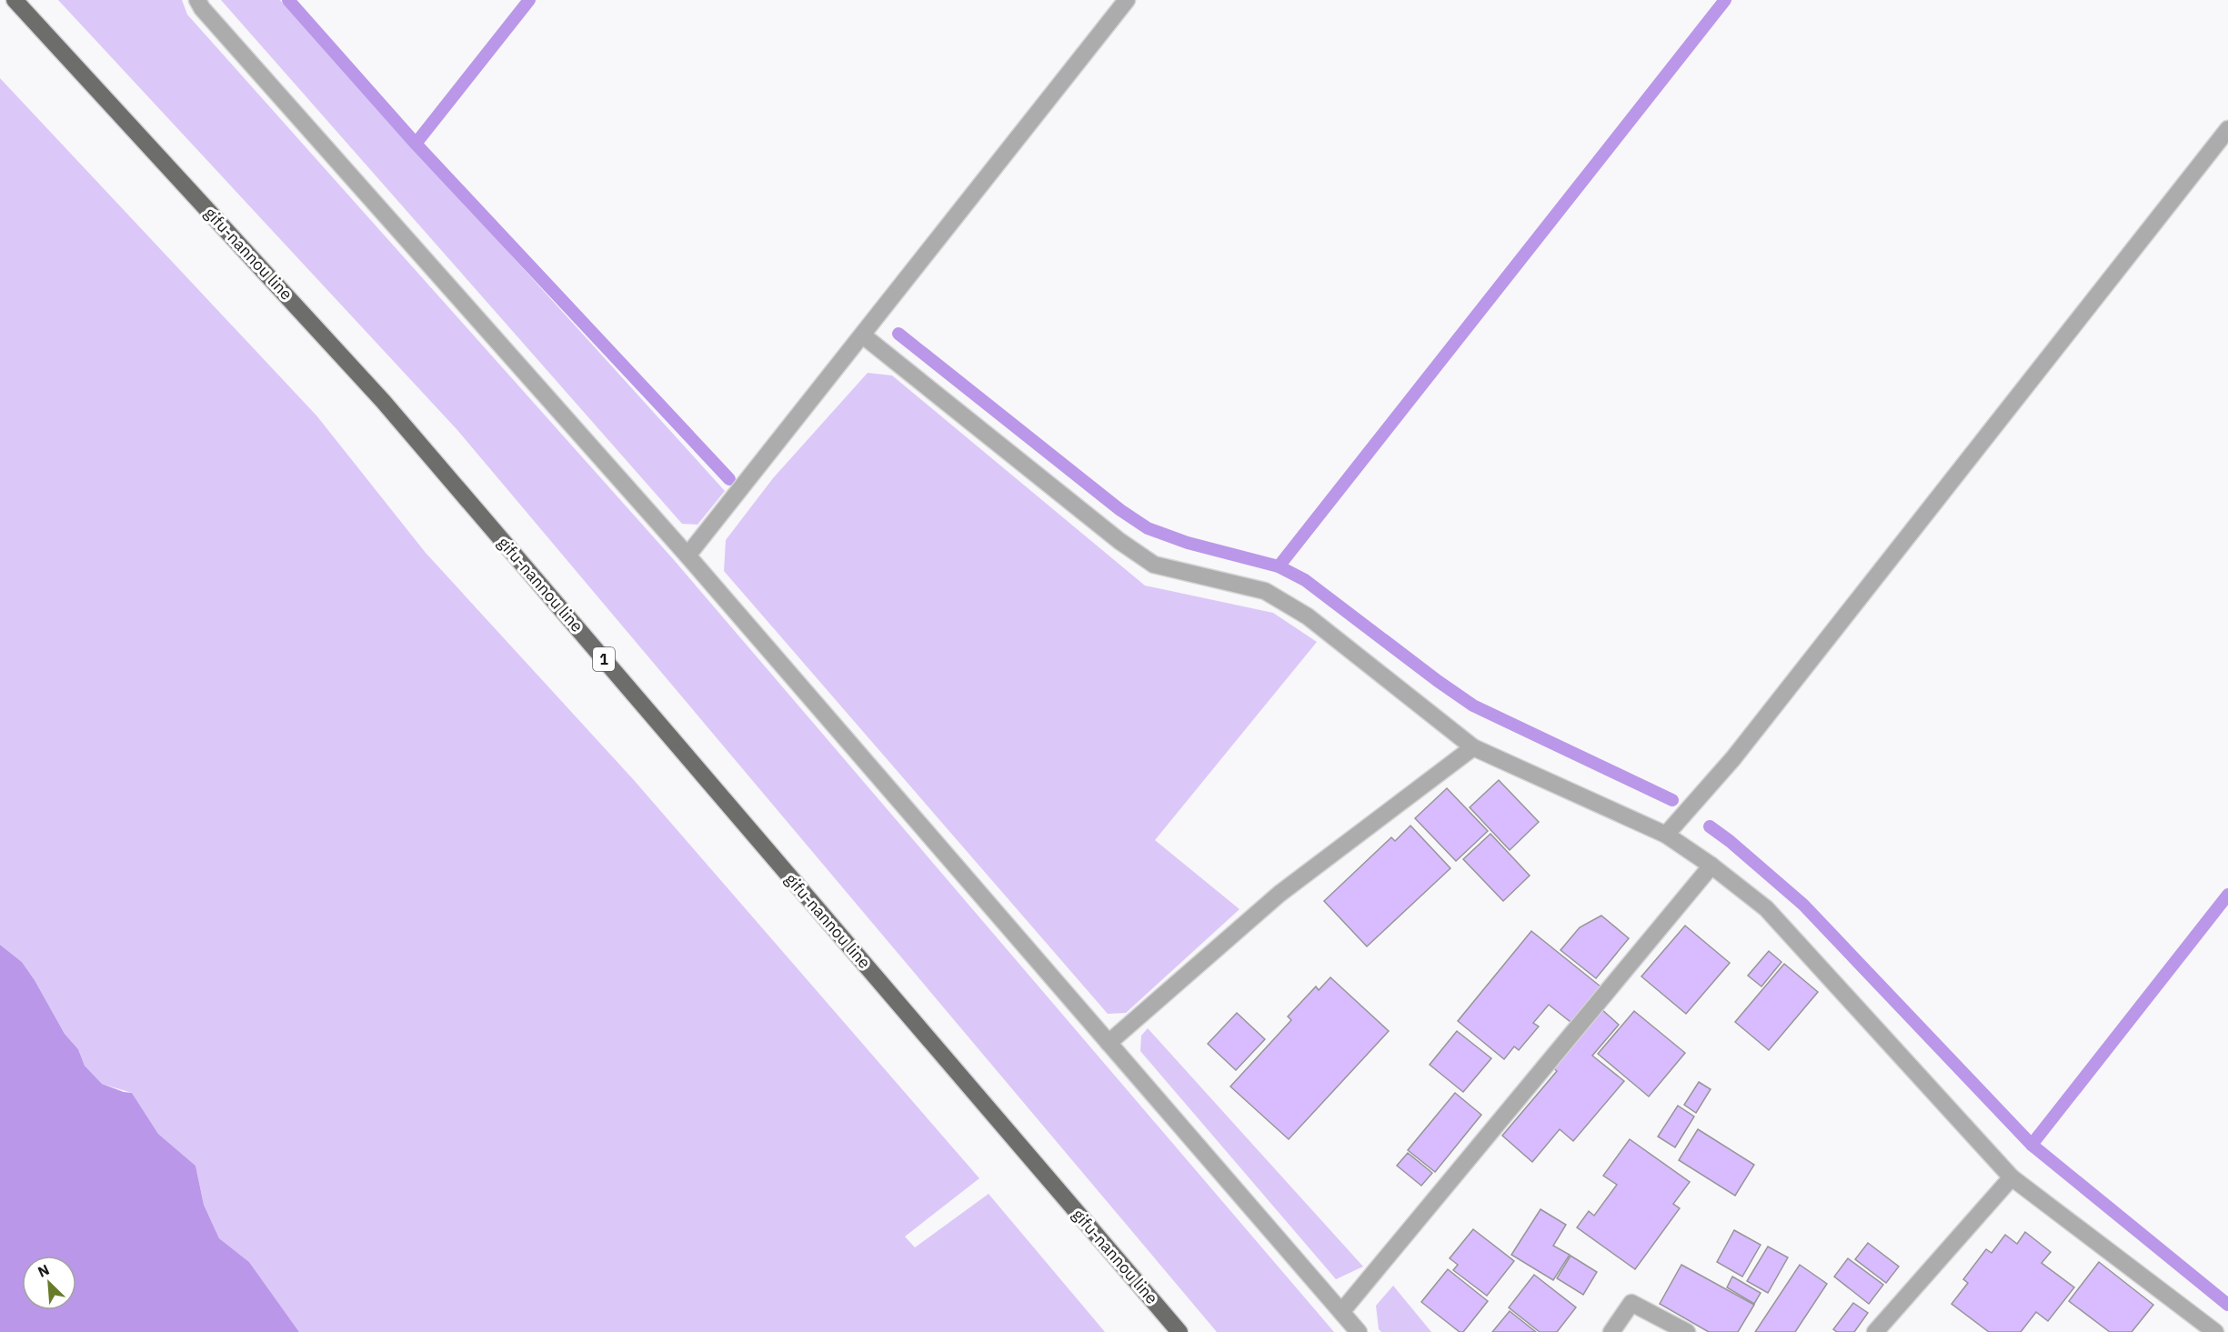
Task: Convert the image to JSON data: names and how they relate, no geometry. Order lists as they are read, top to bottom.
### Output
{
  "streets": {
    "main road": ["gifu-nannou line", "1"]
  },
  "north": "top left"
}
